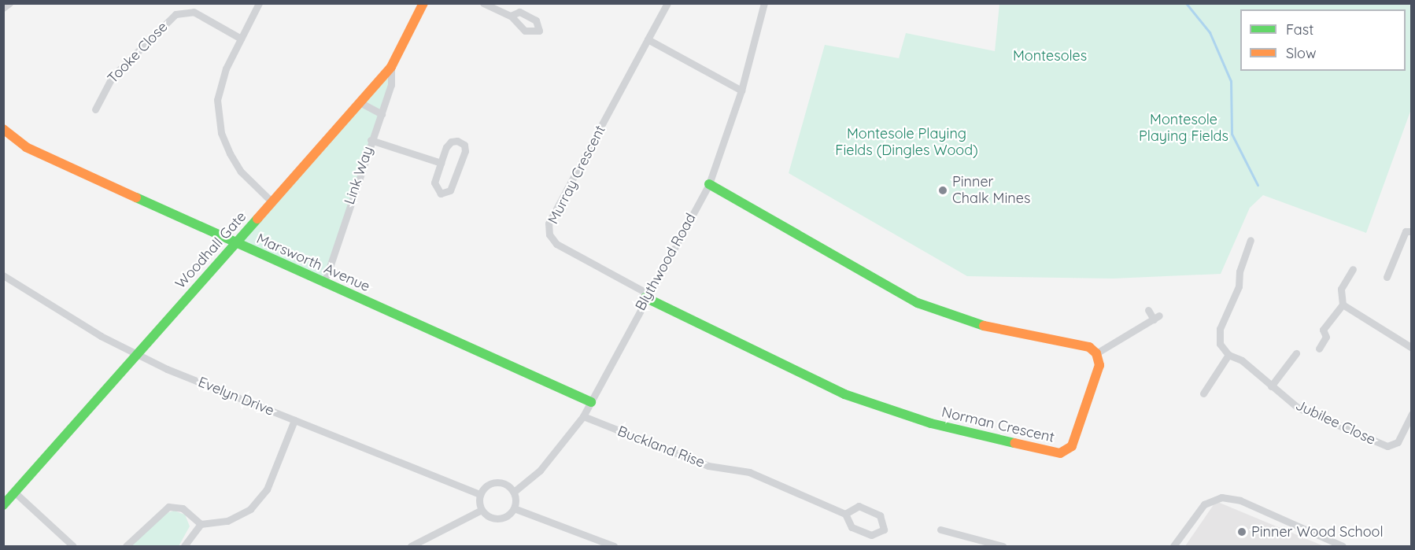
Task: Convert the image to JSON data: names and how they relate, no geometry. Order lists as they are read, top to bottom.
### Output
{
  "streets": {
    "street": [
      "Tooke Close",
      "Murray Crescent",
      "Link Way",
      "Woodhall Gate",
      "Blythwood Road",
      "Marsworth Avenue",
      "Evelyn Drive",
      "Jubilee Close",
      "Norman Crescent",
      "Buckland Rise"
    ]
  },
  "crossings": [
    ["Murray Crescent", "Blythwood Road"],
    ["Murray Crescent", "Norman Crescent"],
    ["Link Way", "Woodhall Gate"],
    ["Link Way", "Marsworth Avenue"],
    ["Woodhall Gate", "Marsworth Avenue"],
    ["Woodhall Gate", "Evelyn Drive"],
    ["Blythwood Road", "Marsworth Avenue"],
    ["Blythwood Road", "Evelyn Drive"],
    ["Blythwood Road", "Norman Crescent"],
    ["Blythwood Road", "Buckland Rise"]
  ],
  "parks": ["Montesoles", "Montesole Playing Fields", "Montesole Playing Fields (Dingles Wood)"],
  "places": ["Pinner Chalk Mines", "Pinner Wood School"],
  "legend": ["Fast", "Slow"]
}
